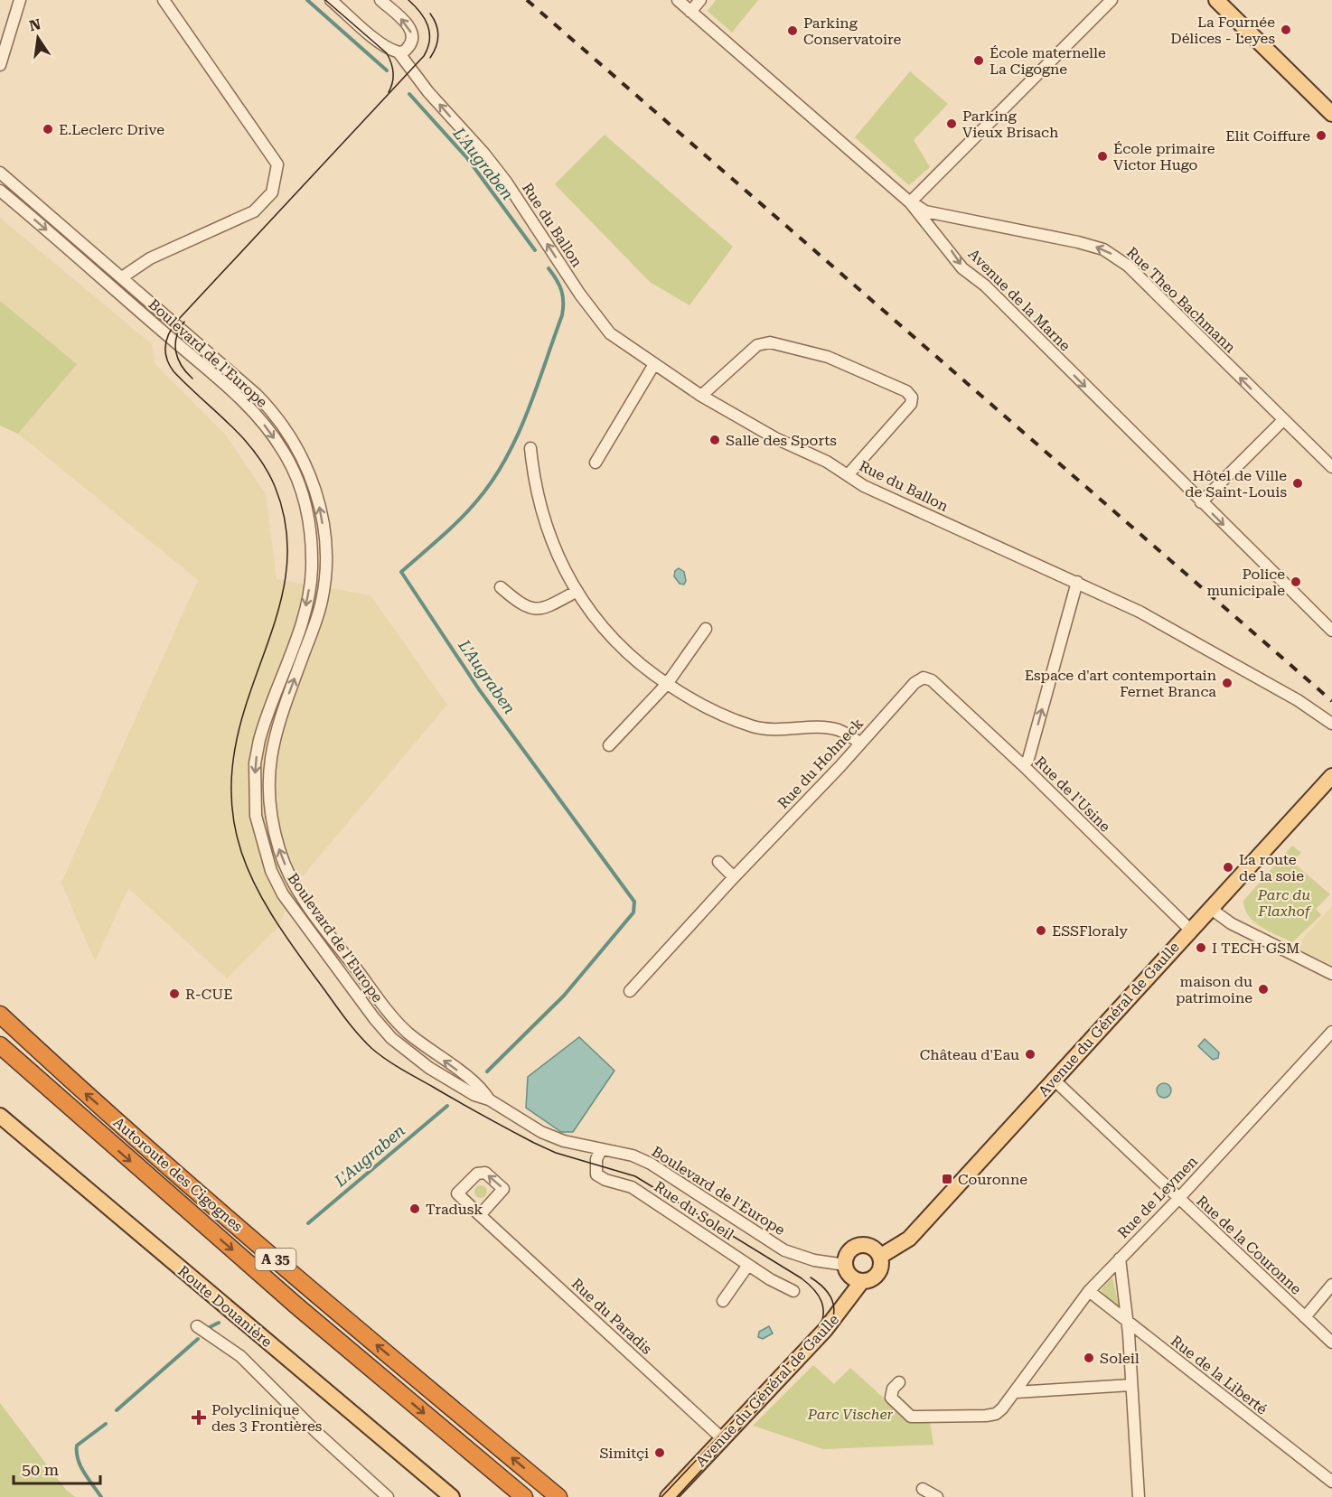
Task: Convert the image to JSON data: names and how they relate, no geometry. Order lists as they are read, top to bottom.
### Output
{
  "streets": {
    "highway": ["Autoroute des Cigognes", "A 35"],
    "main road": ["Avenue du Général de Gaulle", "Route Douanière"],
    "street": [
      "Rue du Ballon",
      "Avenue de la Marne",
      "Rue Theo Bachmann",
      "Boulevard de l'Europe",
      "Rue du Hohneck",
      "Rue de l'Usine",
      "Rue de Leymen",
      "Rue du Soleil",
      "Rue de la Couronne",
      "Rue du Paradis",
      "Rue de la Liberté"
    ]
  },
  "crossings": [
    ["Avenue de la Marne", "Rue Theo Bachmann"],
    ["Boulevard de l'Europe", "Avenue du Général de Gaulle"],
    ["Boulevard de l'Europe", "Rue du Soleil"],
    ["Rue du Hohneck", "Rue de l'Usine"],
    ["Rue de l'Usine", "Avenue du Général de Gaulle"],
    ["Avenue du Général de Gaulle", "Rue de la Couronne"],
    ["Avenue du Général de Gaulle", "Rue du Paradis"],
    ["Rue de Leymen", "Rue de la Couronne"],
    ["Rue de Leymen", "Rue de la Liberté"]
  ],
  "one_way": ["Avenue de la Marne", "Rue Theo Bachmann"],
  "water": ["L'Augraben"],
  "parks": ["Parc du Flaxhof", "Parc Vischer"],
  "places": {
    "other": [
      "La Fournée Délices - Leyes",
      "Parking Conservatoire",
      "École maternelle La Cigogne",
      "Parking Vieux Brisach",
      "E.Leclerc Drive",
      "Elit Coiffure",
      "École primaire Victor Hugo",
      "Salle des Sports",
      "Hôtel de Ville de Saint-Louis",
      "Police municipale",
      "Espace d'art contemportain Fernet Branca",
      "La route de la soie",
      "ESSFloraly",
      "I TECH GSM",
      "maison du patrimoine",
      "R-CUE",
      "Château d'Eau",
      "Tradusk",
      "Soleil",
      "Simitçi"
    ],
    "transit": ["Couronne"],
    "health": ["Polyclinique des 3 Frontières"]
  },
  "scale_bar": "50 m",
  "north": "top"
}
